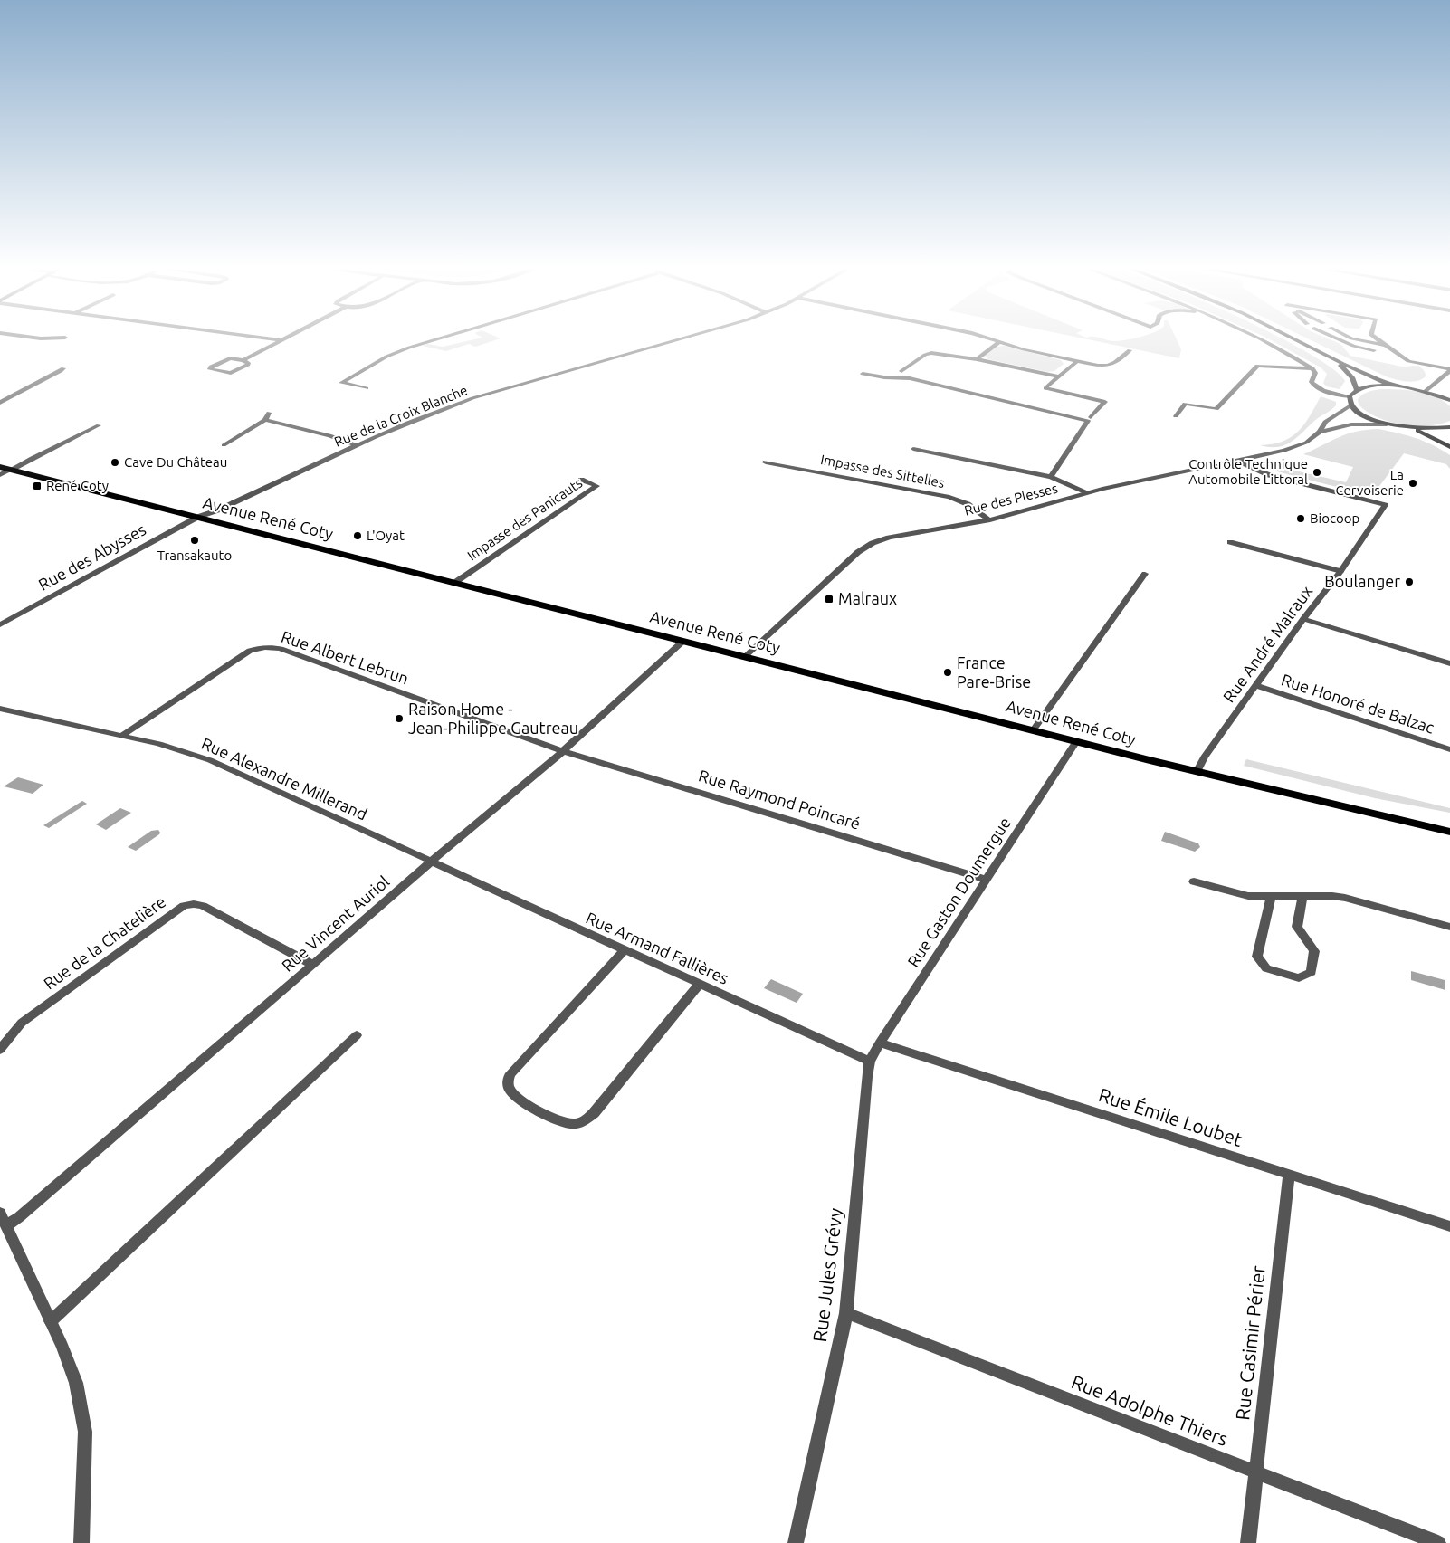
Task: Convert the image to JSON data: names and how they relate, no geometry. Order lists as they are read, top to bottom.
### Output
{
  "streets": {
    "main road": ["Avenue René Coty"],
    "street": [
      "Rue de la Croix Blanche",
      "Impasse des Sittelles",
      "Rue des Plesses",
      "Impasse des Panicauts",
      "Rue des Abysses",
      "Rue André Malraux",
      "Rue Albert Lebrun",
      "Rue Honoré de Balzac",
      "Rue Alexandre Millerand",
      "Rue Raymond Poincaré",
      "Rue Gaston Doumergue",
      "Rue Vincent Auriol",
      "Rue de la Chatelière",
      "Rue Armand Fallières",
      "Rue Émile Loubet",
      "Rue Jules Grévy",
      "Rue Casimir Périer",
      "Rue Adolphe Thiers"
    ]
  },
  "crossings": [
    ["Rue de la Croix Blanche", "Avenue René Coty"],
    ["Rue de la Croix Blanche", "Rue des Abysses"],
    ["Impasse des Sittelles", "Rue des Plesses"],
    ["Rue des Plesses", "Avenue René Coty"],
    ["Rue des Plesses", "Rue André Malraux"],
    ["Avenue René Coty", "Impasse des Panicauts"],
    ["Avenue René Coty", "Rue des Abysses"],
    ["Avenue René Coty", "Rue André Malraux"],
    ["Avenue René Coty", "Rue Gaston Doumergue"],
    ["Avenue René Coty", "Rue Vincent Auriol"],
    ["Rue André Malraux", "Rue Honoré de Balzac"],
    ["Rue Albert Lebrun", "Rue Alexandre Millerand"],
    ["Rue Albert Lebrun", "Rue Raymond Poincaré"],
    ["Rue Albert Lebrun", "Rue Vincent Auriol"],
    ["Rue Alexandre Millerand", "Rue Vincent Auriol"],
    ["Rue Alexandre Millerand", "Rue Armand Fallières"],
    ["Rue Raymond Poincaré", "Rue Gaston Doumergue"],
    ["Rue Raymond Poincaré", "Rue Vincent Auriol"],
    ["Rue Gaston Doumergue", "Rue Armand Fallières"],
    ["Rue Gaston Doumergue", "Rue Émile Loubet"],
    ["Rue Gaston Doumergue", "Rue Jules Grévy"],
    ["Rue Vincent Auriol", "Rue de la Chatelière"],
    ["Rue Vincent Auriol", "Rue Armand Fallières"],
    ["Rue Armand Fallières", "Rue Jules Grévy"],
    ["Rue Émile Loubet", "Rue Casimir Périer"],
    ["Rue Jules Grévy", "Rue Adolphe Thiers"],
    ["Rue Casimir Périer", "Rue Adolphe Thiers"]
  ],
  "places": {
    "other": [
      "Cave Du Château",
      "Contrôle Technique Automobile Littoral",
      "La Cervoiserie",
      "Biocoop",
      "L'Oyat",
      "Transakauto",
      "Boulanger",
      "France Pare-Brise",
      "Raison Home - Jean-Philippe Gautreau"
    ],
    "transit": ["René Coty", "Malraux"]
  }
}
